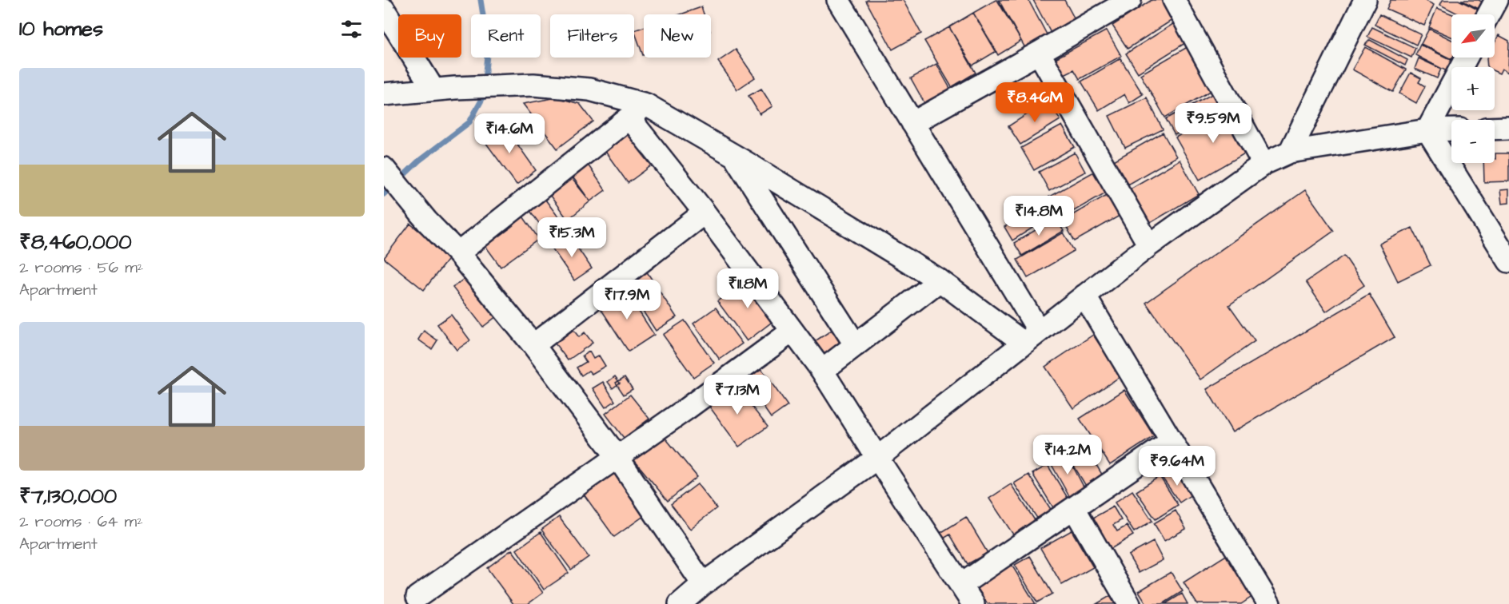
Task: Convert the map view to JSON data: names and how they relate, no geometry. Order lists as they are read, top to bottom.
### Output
{
  "north": "bottom left",
  "page": {
    "heading": "10 homes",
    "map_buttons": ["+", "−"],
    "chip": [
      "Buy",
      "Rent",
      "Filters",
      "New"
    ],
    "list": [
      {
        "name": "₹8,460,000",
        "note": "2 rooms · 56 m² · Apartment"
      },
      {
        "name": "₹7,130,000",
        "note": "2 rooms · 64 m² · Apartment"
      }
    ],
    "price": [
      "₹8.46M",
      "₹9.59M",
      "₹14.6M",
      "₹14.8M",
      "₹15.3M",
      "₹11.8M",
      "₹17.9M",
      "₹7.13M",
      "₹14.2M",
      "₹9.64M"
    ]
  }
}
